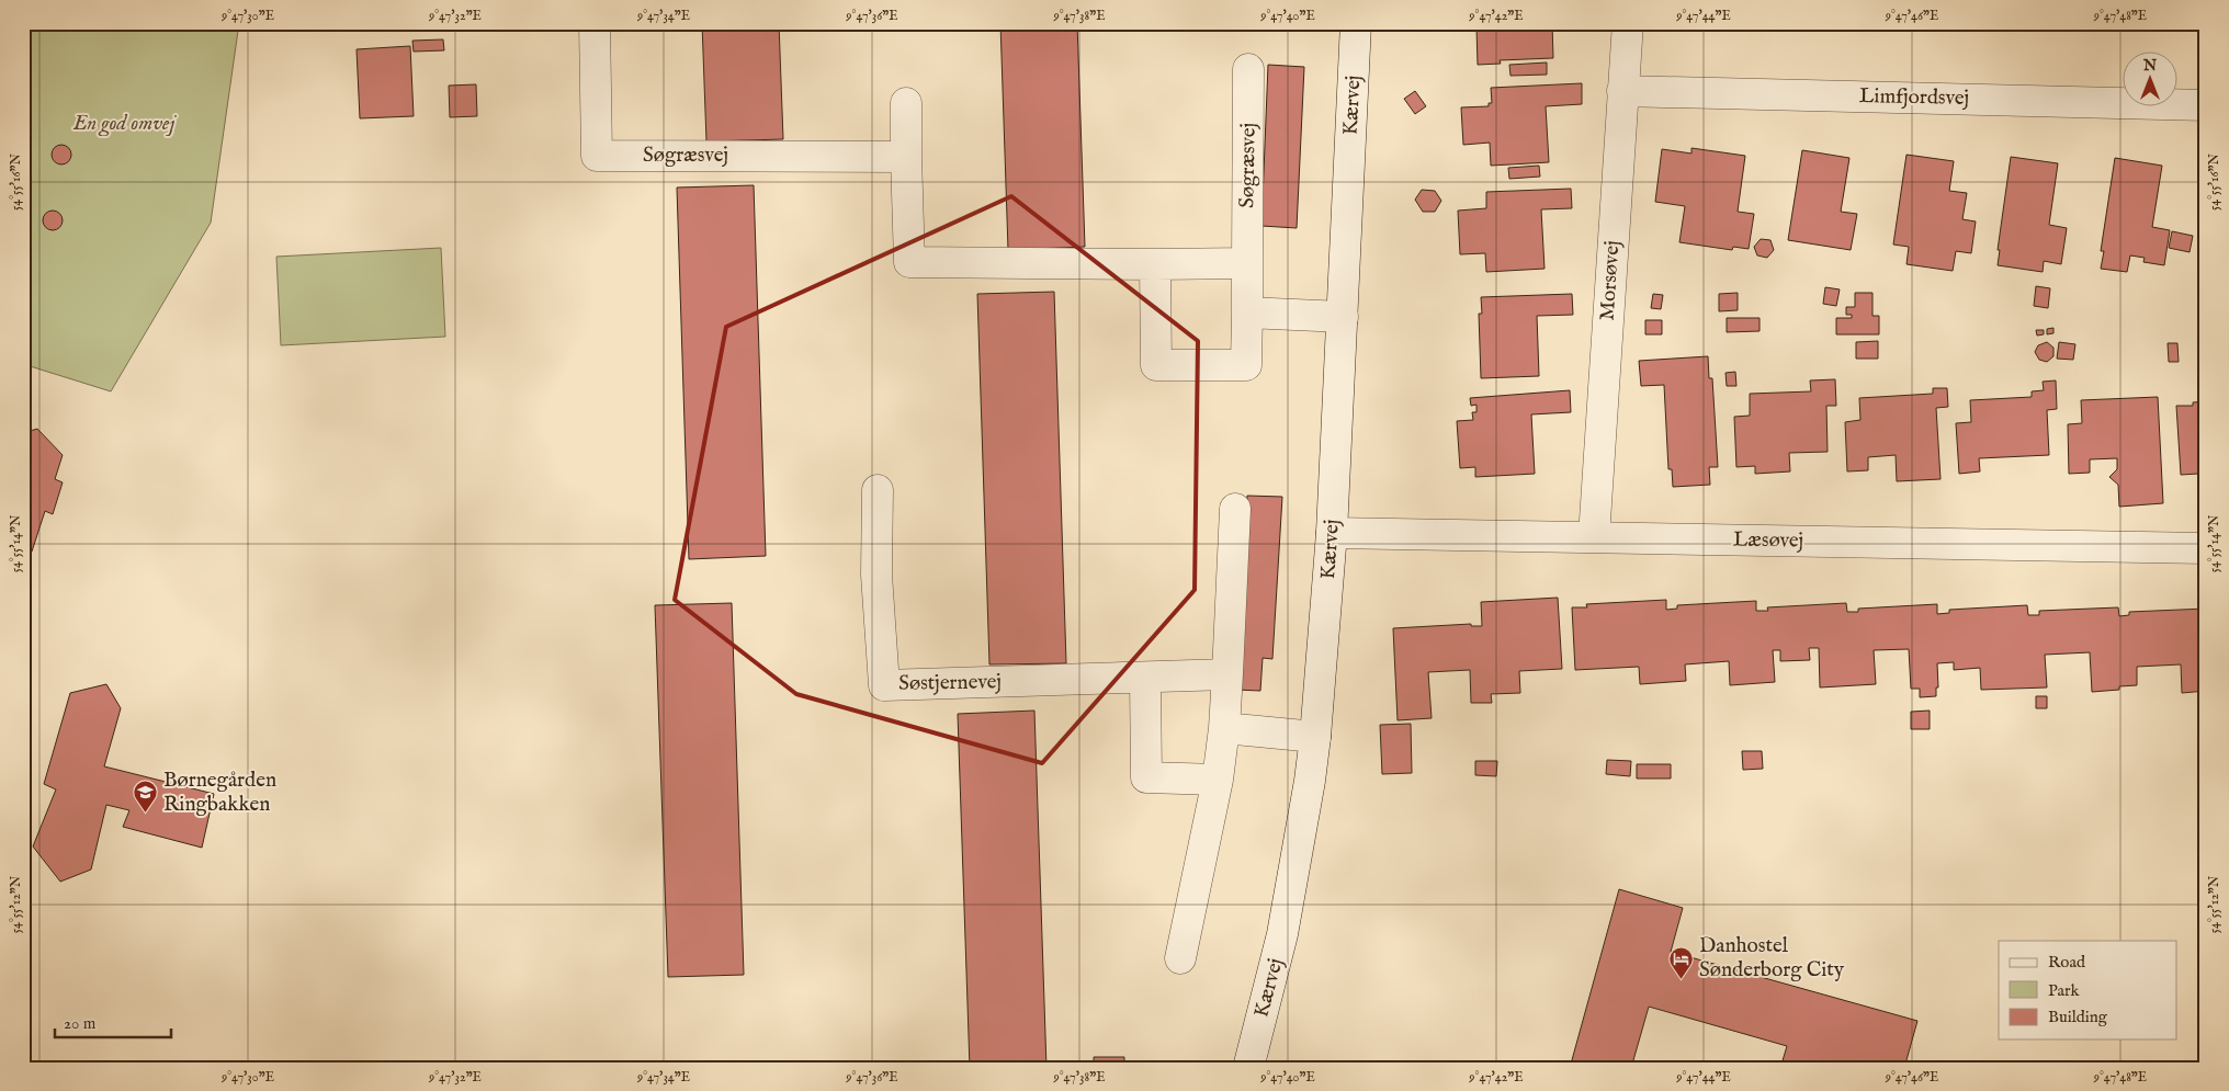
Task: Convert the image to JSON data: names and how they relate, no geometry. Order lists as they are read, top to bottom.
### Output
{
  "streets": {
    "street": [
      "Limfjordsvej",
      "Kærvej",
      "Søgræsvej",
      "Morsøvej",
      "Læsøvej",
      "Søstjernevej"
    ]
  },
  "crossings": [
    ["Limfjordsvej", "Morsøvej"],
    ["Kærvej", "Læsøvej"],
    ["Morsøvej", "Læsøvej"]
  ],
  "parks": ["En god omvej"],
  "places": {
    "school or university": ["Børnegården Ringbakken"],
    "hotel": ["Danhostel Sønderborg City"]
  },
  "legend": ["Road", "Park", "Building"],
  "scale_bar": "20 m",
  "north": "top",
  "coordinates": [
    "9°47'30\"E",
    "9°47'32\"E",
    "9°47'34\"E",
    "9°47'36\"E",
    "9°47'38\"E",
    "9°47'40\"E",
    "9°47'42\"E",
    "9°47'44\"E",
    "9°47'46\"E",
    "9°47'48\"E",
    "54°55'16\"N",
    "54°55'14\"N",
    "54°55'12\"N"
  ]
}
